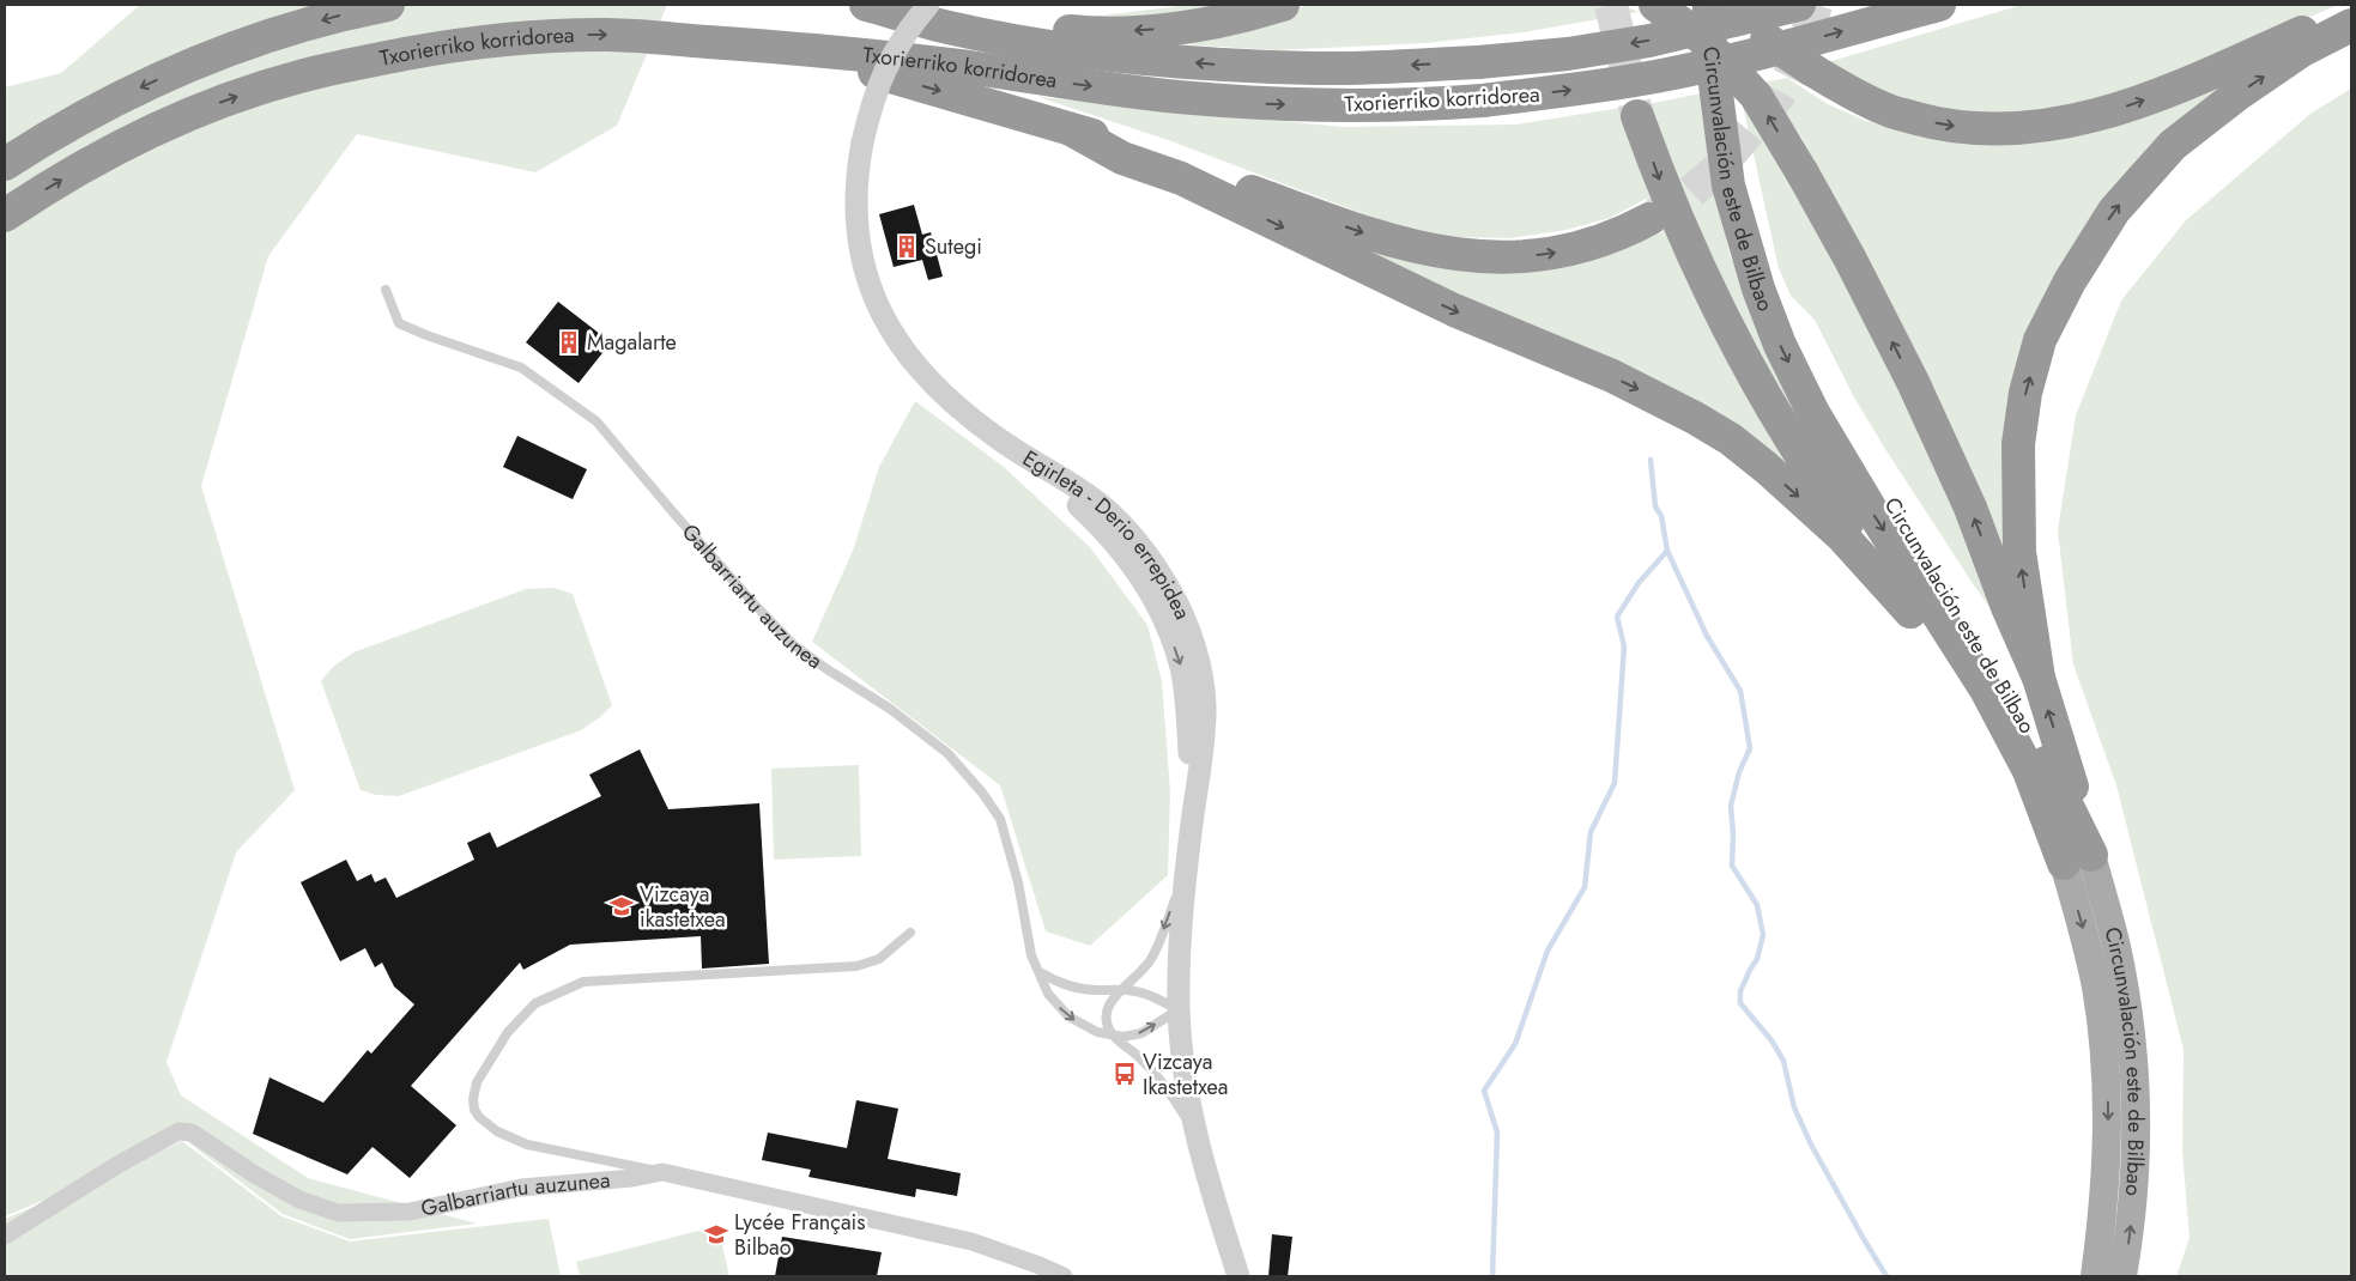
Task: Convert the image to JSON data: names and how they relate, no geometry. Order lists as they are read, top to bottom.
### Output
{
  "streets": {
    "highway": ["Txorierriko korridorea", "Circunvalación este de Bilbao"],
    "street": ["Egirleta - Derio errepidea", "Galbarriartu auzunea"]
  },
  "places": {
    "building": ["Sutegi", "Magalarte"],
    "school or university": ["Vizcaya ikastetxea", "Lycée Français Bilbao"],
    "bus stop": ["Vizcaya Ikastetxea"]
  }
}
